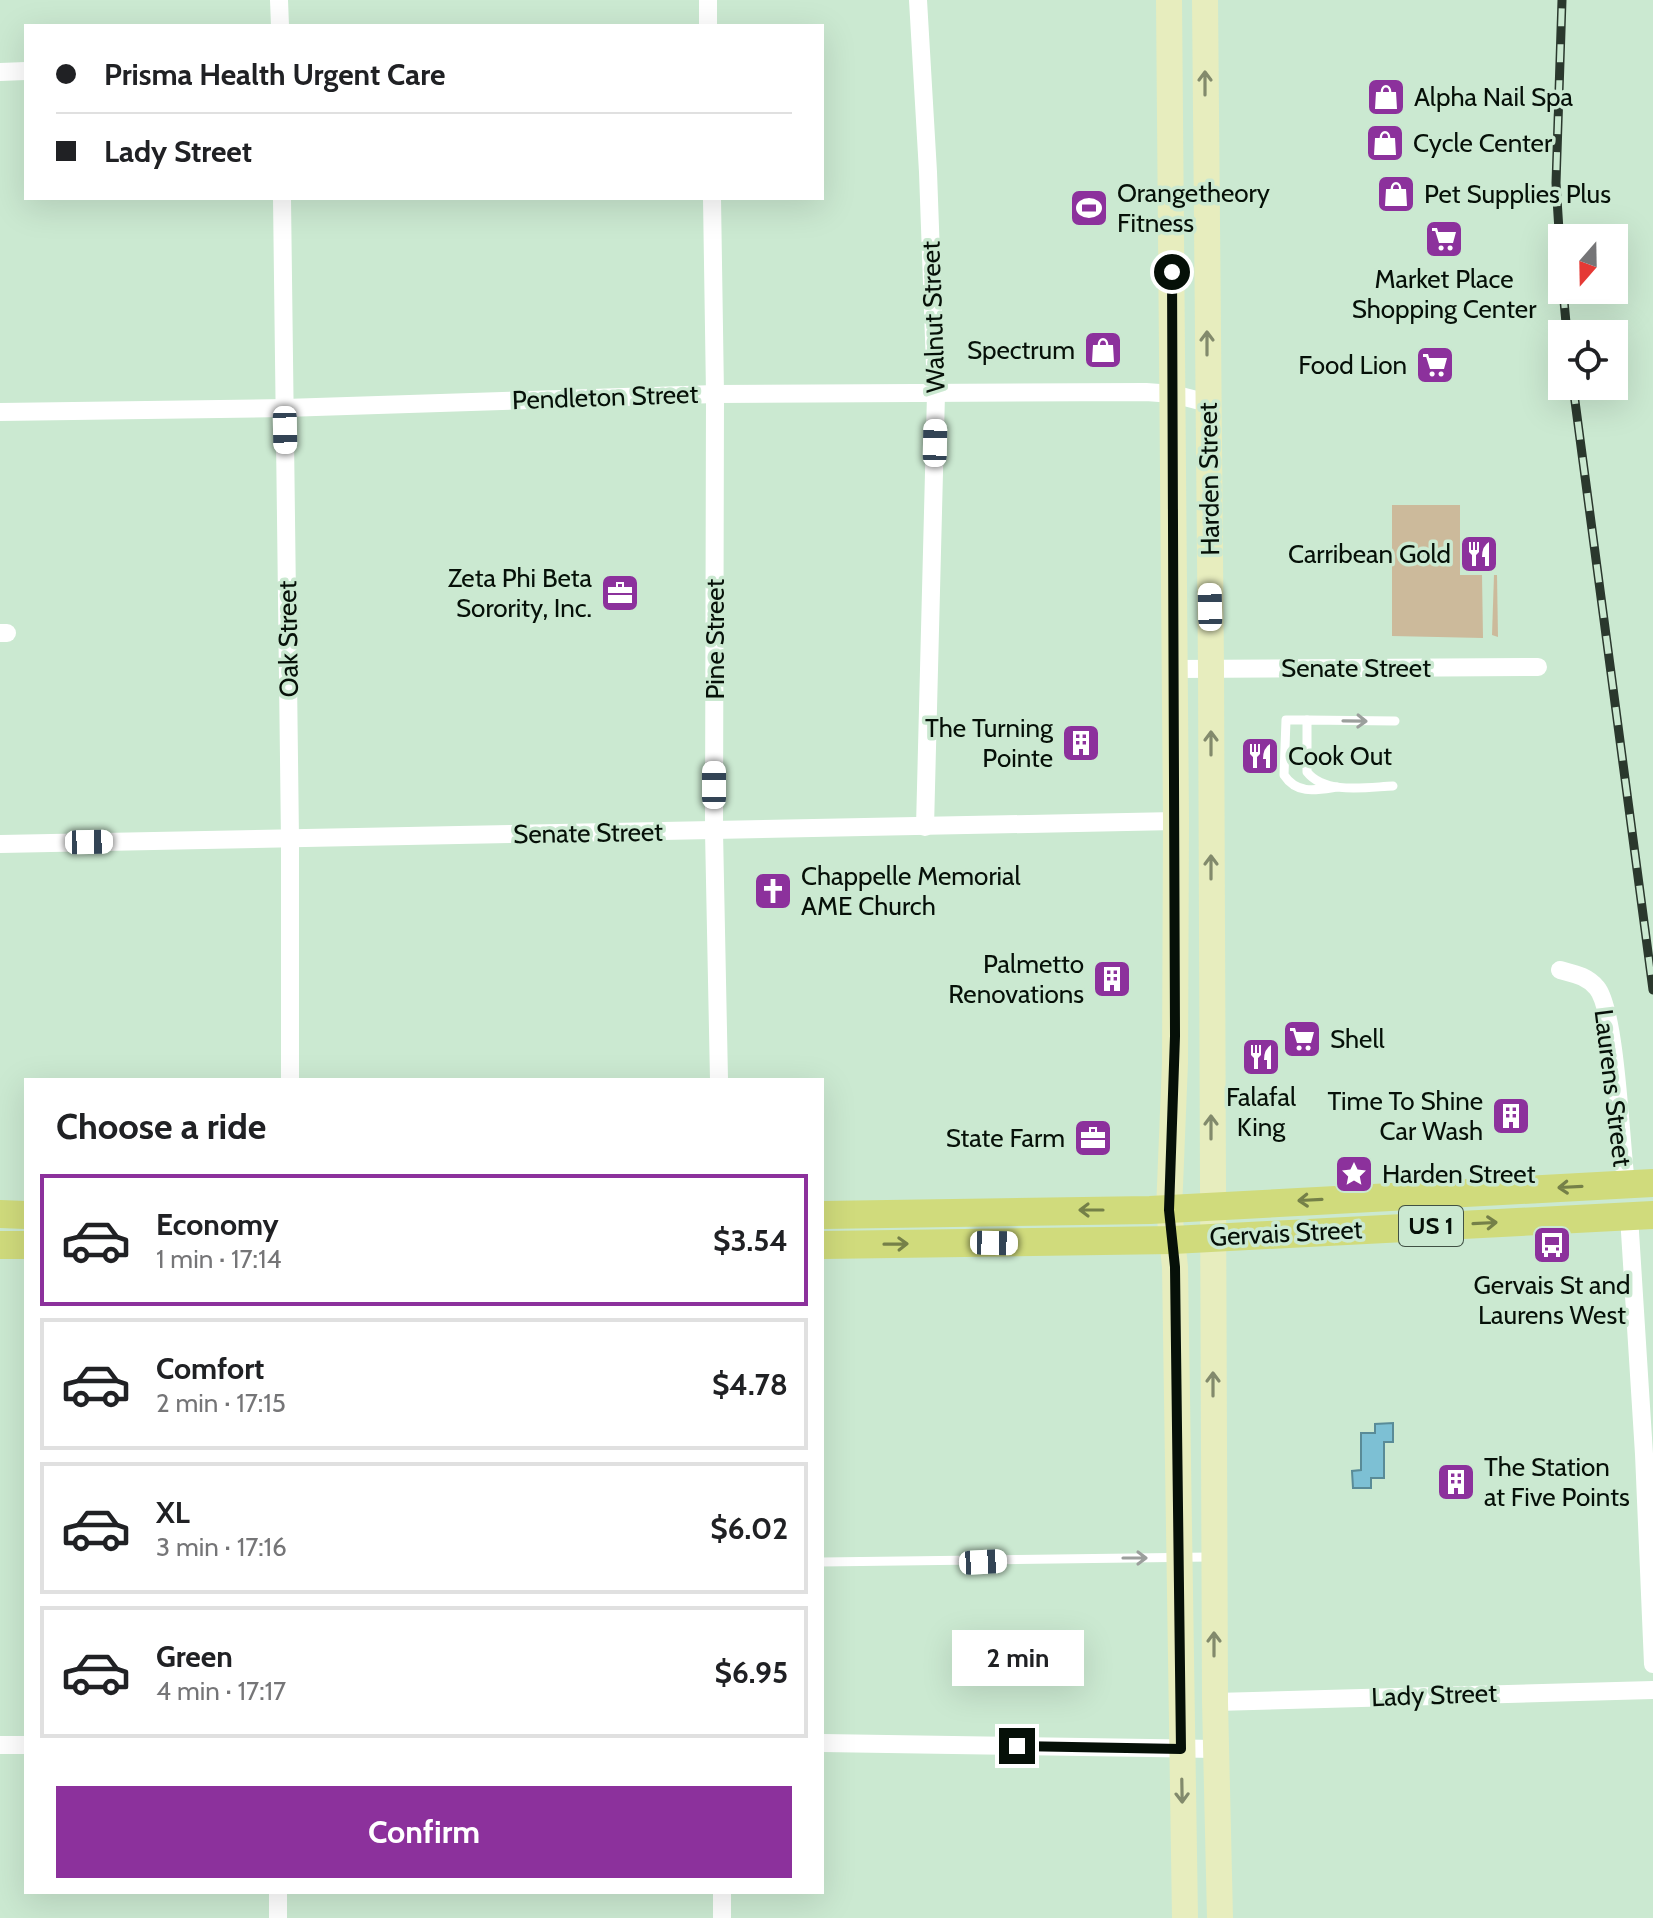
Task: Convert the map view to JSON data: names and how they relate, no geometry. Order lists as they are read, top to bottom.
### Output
{
  "streets": {
    "main road": ["Harden Street", "US 1", "Gervais Street"],
    "street": [
      "Walnut Street",
      "Pendleton Street",
      "Oak Street",
      "Pine Street",
      "Senate Street",
      "Laurens Street",
      "Lady Street"
    ]
  },
  "crossings": [
    ["Walnut Street", "Pendleton Street"],
    ["Walnut Street", "Senate Street"],
    ["Pendleton Street", "Harden Street"],
    ["Pendleton Street", "Oak Street"],
    ["Pendleton Street", "Pine Street"],
    ["Harden Street", "Senate Street"],
    ["Harden Street", "Gervais Street"],
    ["Harden Street", "Lady Street"],
    ["Oak Street", "Senate Street"],
    ["Pine Street", "Senate Street"],
    ["Laurens Street", "Gervais Street"]
  ],
  "places": {
    "shop": [
      "Alpha Nail Spa",
      "Cycle Center",
      "Pet Supplies Plus",
      "Spectrum"
    ],
    "sports": ["Orangetheory Fitness"],
    "supermarket": ["Market Place Shopping Center", "Food Lion", "Shell"],
    "restaurant": ["Carribean Gold", "Cook Out", "Falafal King"],
    "office": ["Zeta Phi Beta Sorority, Inc.", "State Farm"],
    "building": [
      "The Turning Pointe",
      "Palmetto Renovations",
      "Time To Shine Car Wash",
      "The Station at Five Points"
    ],
    "church": ["Chappelle Memorial AME Church"],
    "place": ["Harden Street"],
    "bus stop": ["Gervais St and Laurens West"]
  },
  "north": "bottom",
  "page": {
    "banner": ["Prisma Health Urgent Care", "Lady Street"],
    "heading": "Choose a ride",
    "list": [
      {
        "name": "Economy",
        "note": "1 min · 17:14",
        "value": "$3.54"
      },
      {
        "name": "Comfort",
        "note": "2 min · 17:15",
        "value": "$4.78"
      },
      {
        "name": "XL",
        "note": "3 min · 17:16",
        "value": "$6.02"
      },
      {
        "name": "Green",
        "note": "4 min · 17:17",
        "value": "$6.95"
      }
    ],
    "bubble": "2 min",
    "buttons": "Confirm"
  }
}
